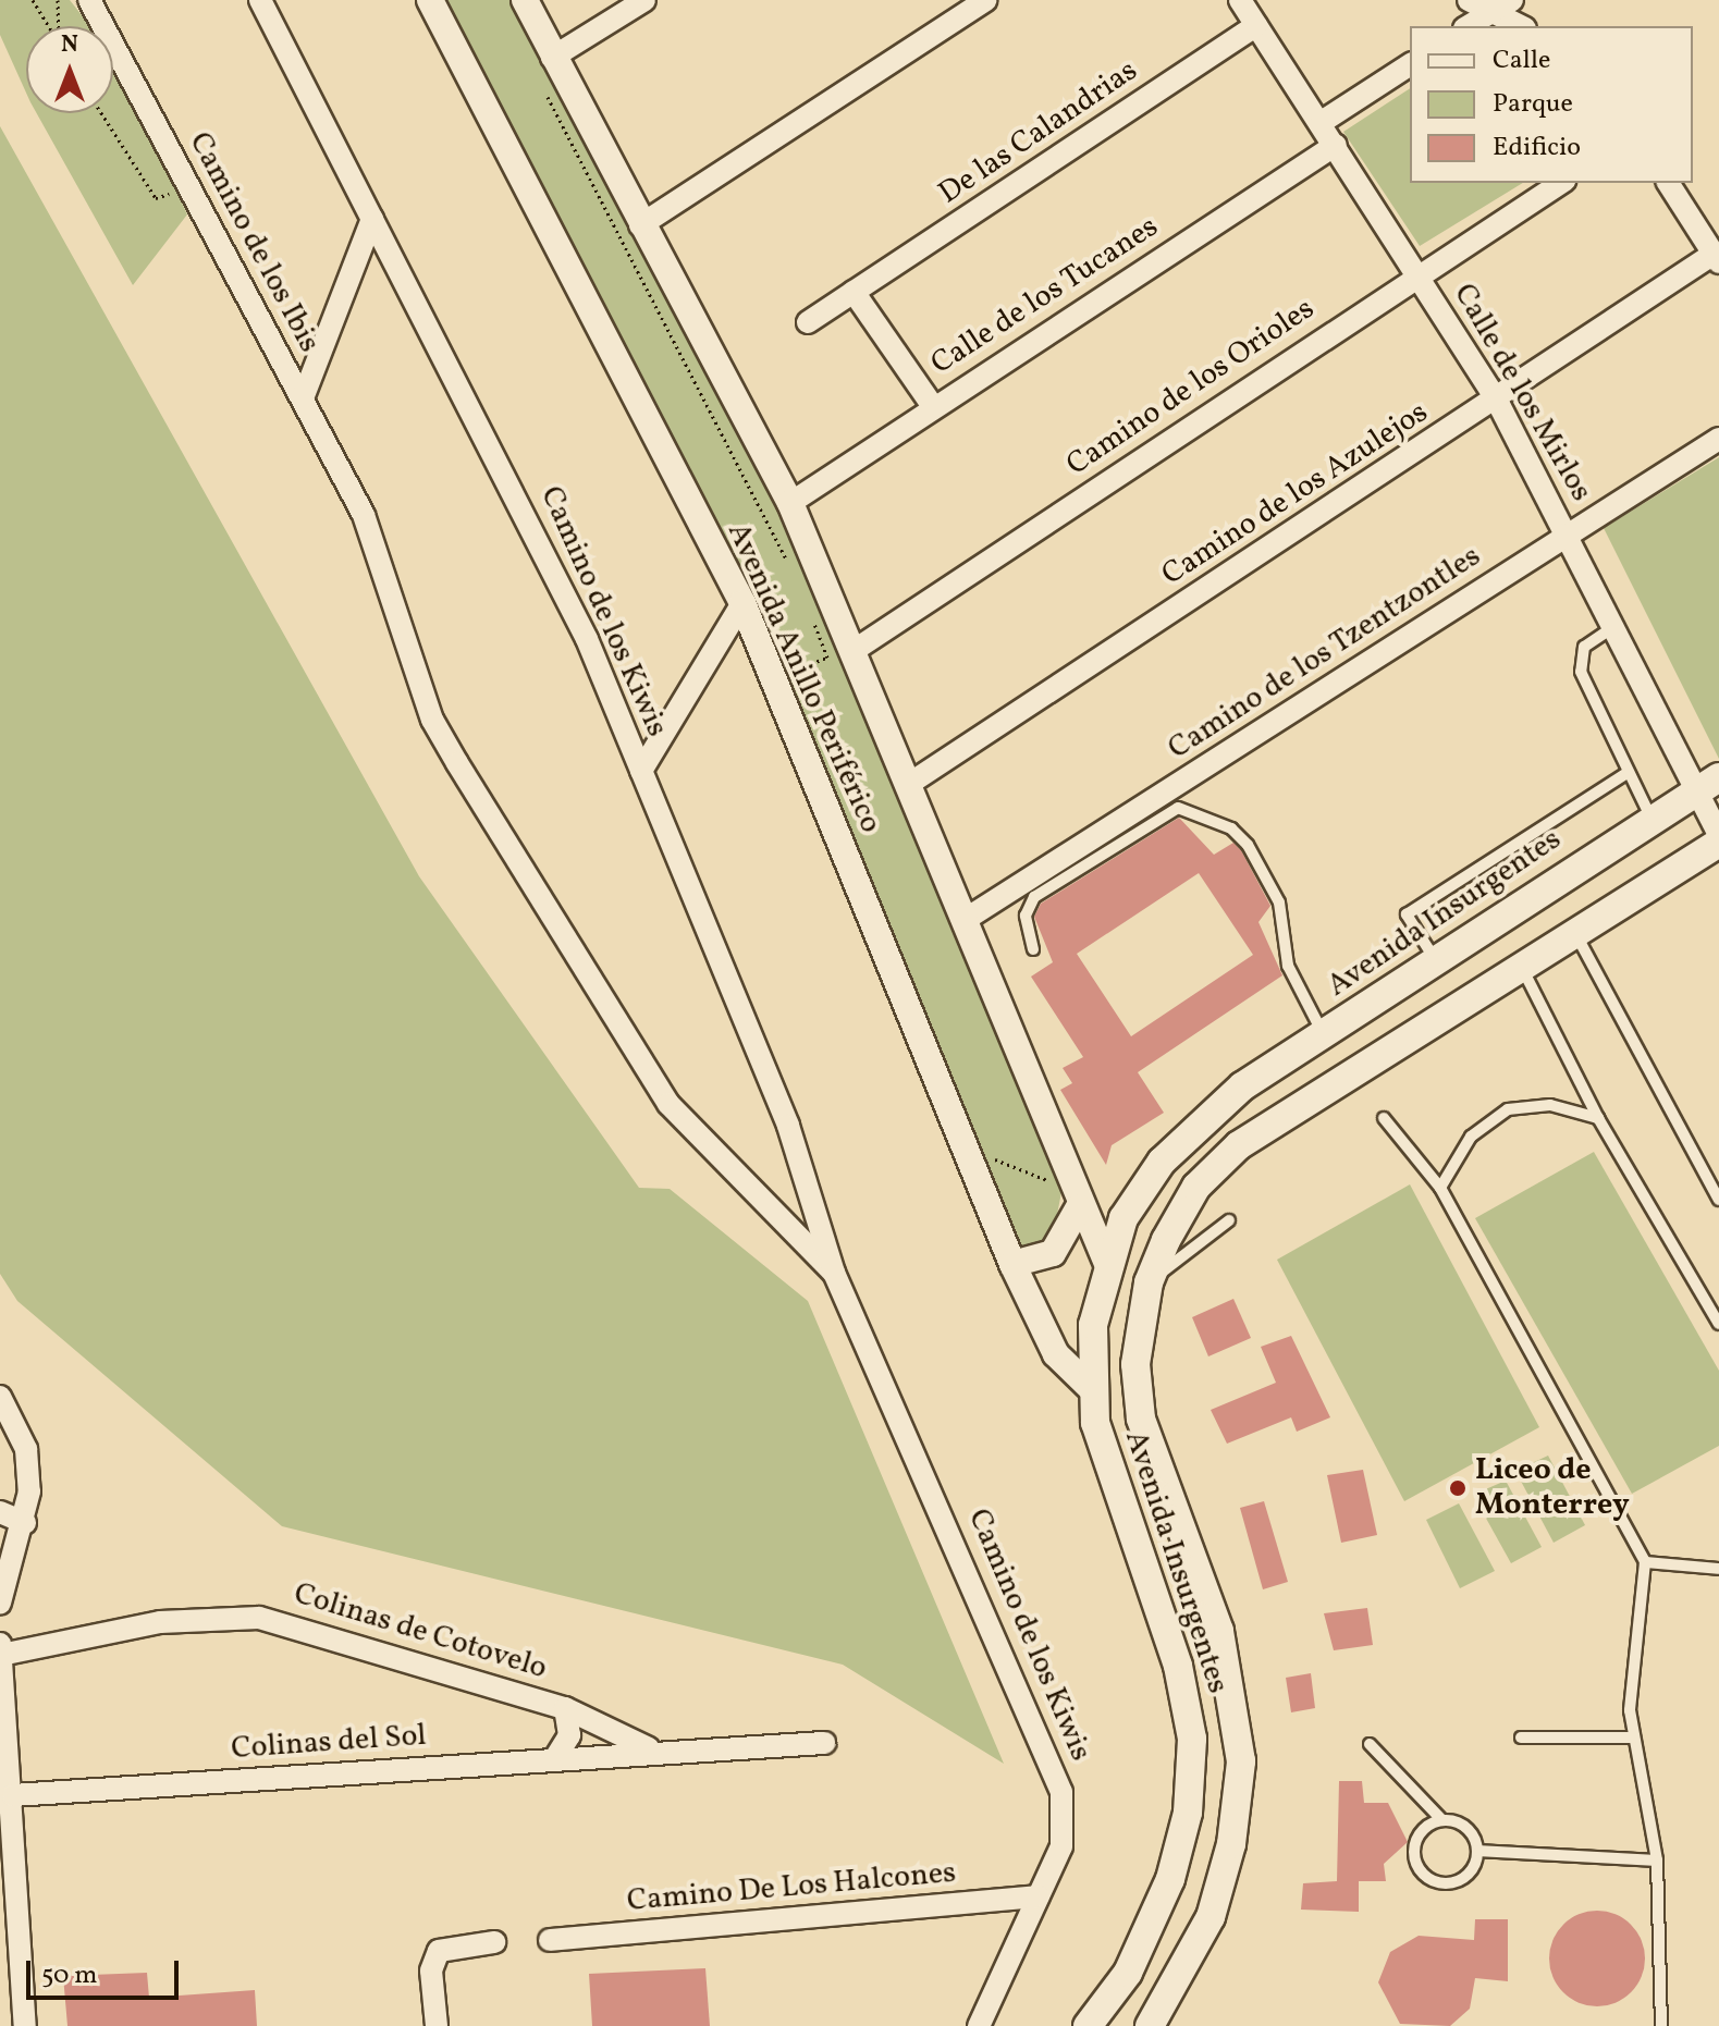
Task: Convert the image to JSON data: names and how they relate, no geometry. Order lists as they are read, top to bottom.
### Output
{
  "streets": {
    "main road": ["Avenida Insurgentes"],
    "street": [
      "De las Calandrias",
      "Camino de los Ibis",
      "Calle de los Tucanes",
      "Camino de los Orioles",
      "Calle de los Mirlos",
      "Camino de los Azulejos",
      "Camino de los Kiwis",
      "Camino de los Tzentzontles",
      "Avenida Anillo Periférico",
      "Colinas de Cotovelo",
      "Colinas del Sol",
      "Camino De Los Halcones"
    ]
  },
  "crossings": [
    ["De las Calandrias", "Calle de los Mirlos"],
    ["Camino de los Ibis", "Camino de los Kiwis"],
    ["Calle de los Tucanes", "Calle de los Mirlos"],
    ["Calle de los Tucanes", "Avenida Anillo Periférico"],
    ["Camino de los Orioles", "Calle de los Mirlos"],
    ["Camino de los Orioles", "Avenida Anillo Periférico"],
    ["Calle de los Mirlos", "Camino de los Azulejos"],
    ["Calle de los Mirlos", "Camino de los Tzentzontles"],
    ["Calle de los Mirlos", "Avenida Insurgentes"],
    ["Camino de los Azulejos", "Avenida Anillo Periférico"],
    ["Camino de los Kiwis", "Camino De Los Halcones"],
    ["Camino de los Tzentzontles", "Avenida Anillo Periférico"],
    ["Avenida Anillo Periférico", "Avenida Insurgentes"],
    ["Colinas de Cotovelo", "Colinas del Sol"]
  ],
  "places": ["Liceo de Monterrey"],
  "legend": ["Calle", "Parque", "Edificio"],
  "scale_bar": "50 m",
  "north": "top"
}
